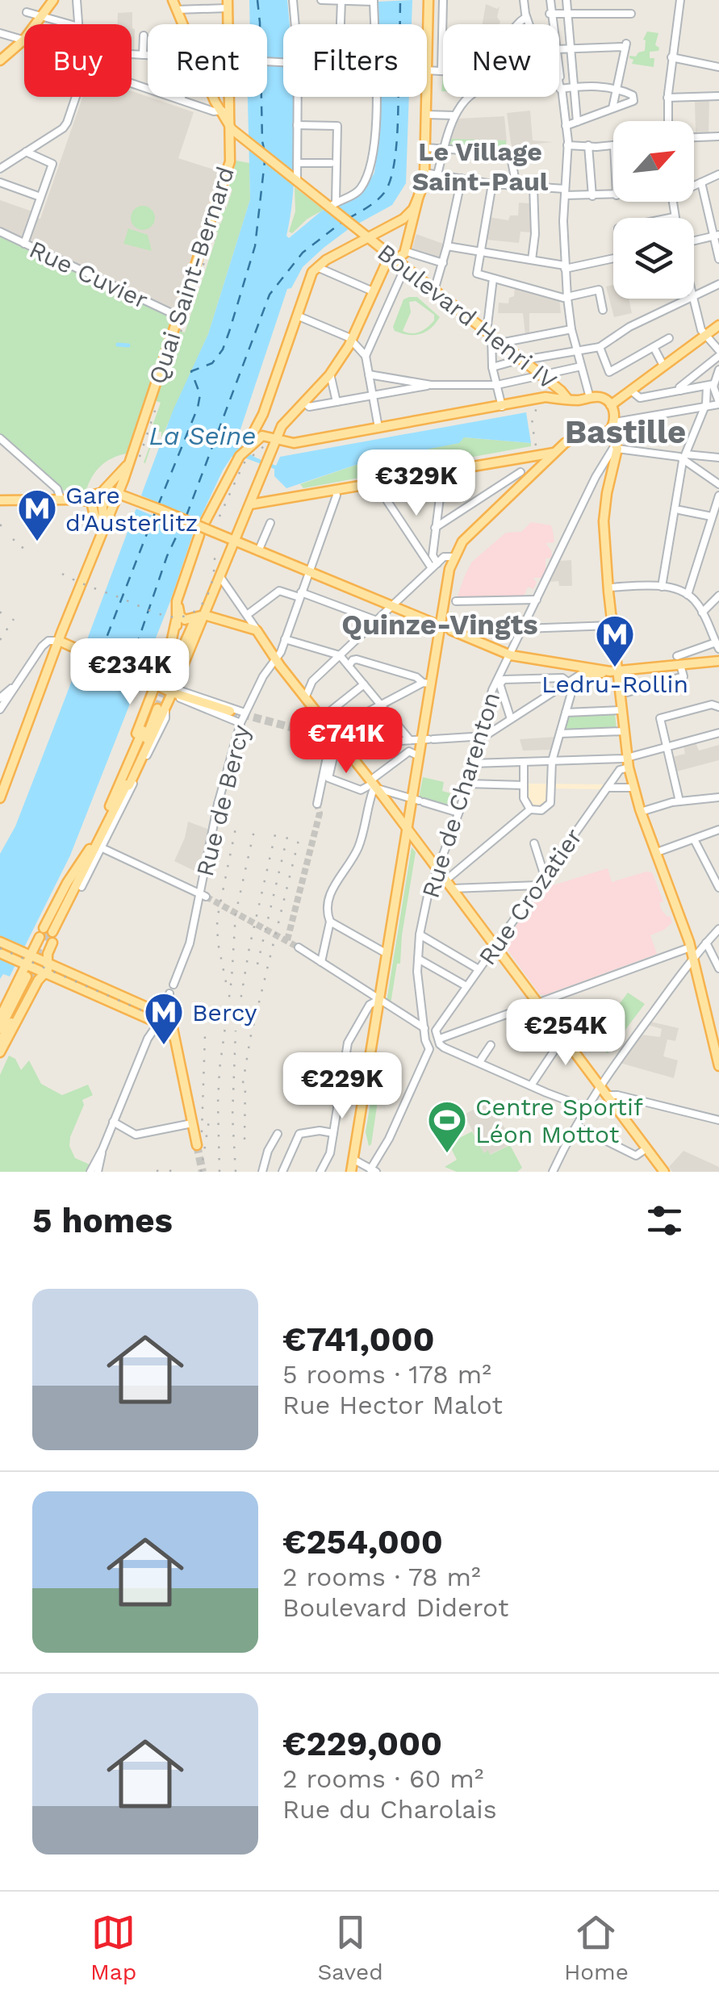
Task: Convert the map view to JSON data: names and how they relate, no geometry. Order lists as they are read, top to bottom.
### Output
{
  "streets": {
    "main road": ["Quai Saint-Bernard", "Boulevard Henri IV"],
    "street": [
      "Rue Cuvier",
      "Rue de Charenton",
      "Rue de Bercy",
      "Rue Crozatier"
    ]
  },
  "crossings": [
    ["Rue Cuvier", "Quai Saint-Bernard"]
  ],
  "districts": ["Le Village Saint-Paul", "Bastille", "Quinze-Vingts"],
  "water": ["La Seine"],
  "places": {
    "metro station": ["Gare d'Austerlitz", "Ledru-Rollin", "Bercy"],
    "sports": ["Centre Sportif Léon Mottot"]
  },
  "north": "top right",
  "page": {
    "chip": [
      "Buy",
      "Rent",
      "Filters",
      "New"
    ],
    "price": [
      "€329K",
      "€234K",
      "€741K",
      "€254K",
      "€229K"
    ],
    "heading": "5 homes",
    "list": [
      {
        "name": "€741,000",
        "note": "5 rooms · 178 m² · Rue Hector Malot"
      },
      {
        "name": "€254,000",
        "note": "2 rooms · 78 m² · Boulevard Diderot"
      },
      {
        "name": "€229,000",
        "note": "2 rooms · 60 m² · Rue du Charolais"
      }
    ],
    "tabs": ["Map", "Saved", "Home"]
  }
}
